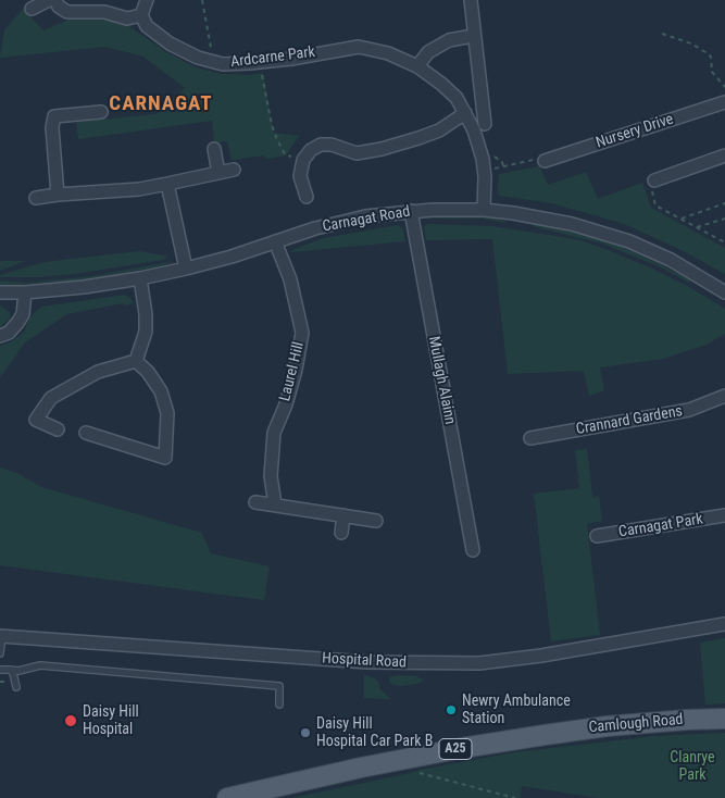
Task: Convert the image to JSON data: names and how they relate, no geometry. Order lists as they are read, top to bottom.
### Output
{
  "streets": {
    "main road": ["Camlough Road", "A25"],
    "street": [
      "Ardcarne Park",
      "Nursery Drive",
      "Carnagat Road",
      "Laurel Hill",
      "Mullagh Alainn",
      "Crannard Gardens",
      "Carnagat Park",
      "Hospital Road"
    ]
  },
  "crossings": [
    ["Ardcarne Park", "Carnagat Road"],
    ["Carnagat Road", "Laurel Hill"],
    ["Carnagat Road", "Mullagh Alainn"]
  ],
  "districts": ["CARNAGAT"],
  "parks": ["Clanrye Park"],
  "places": ["Newry Ambulance Station", "Daisy Hill Hospital", "Daisy Hill Hospital Car Park B"]
}
